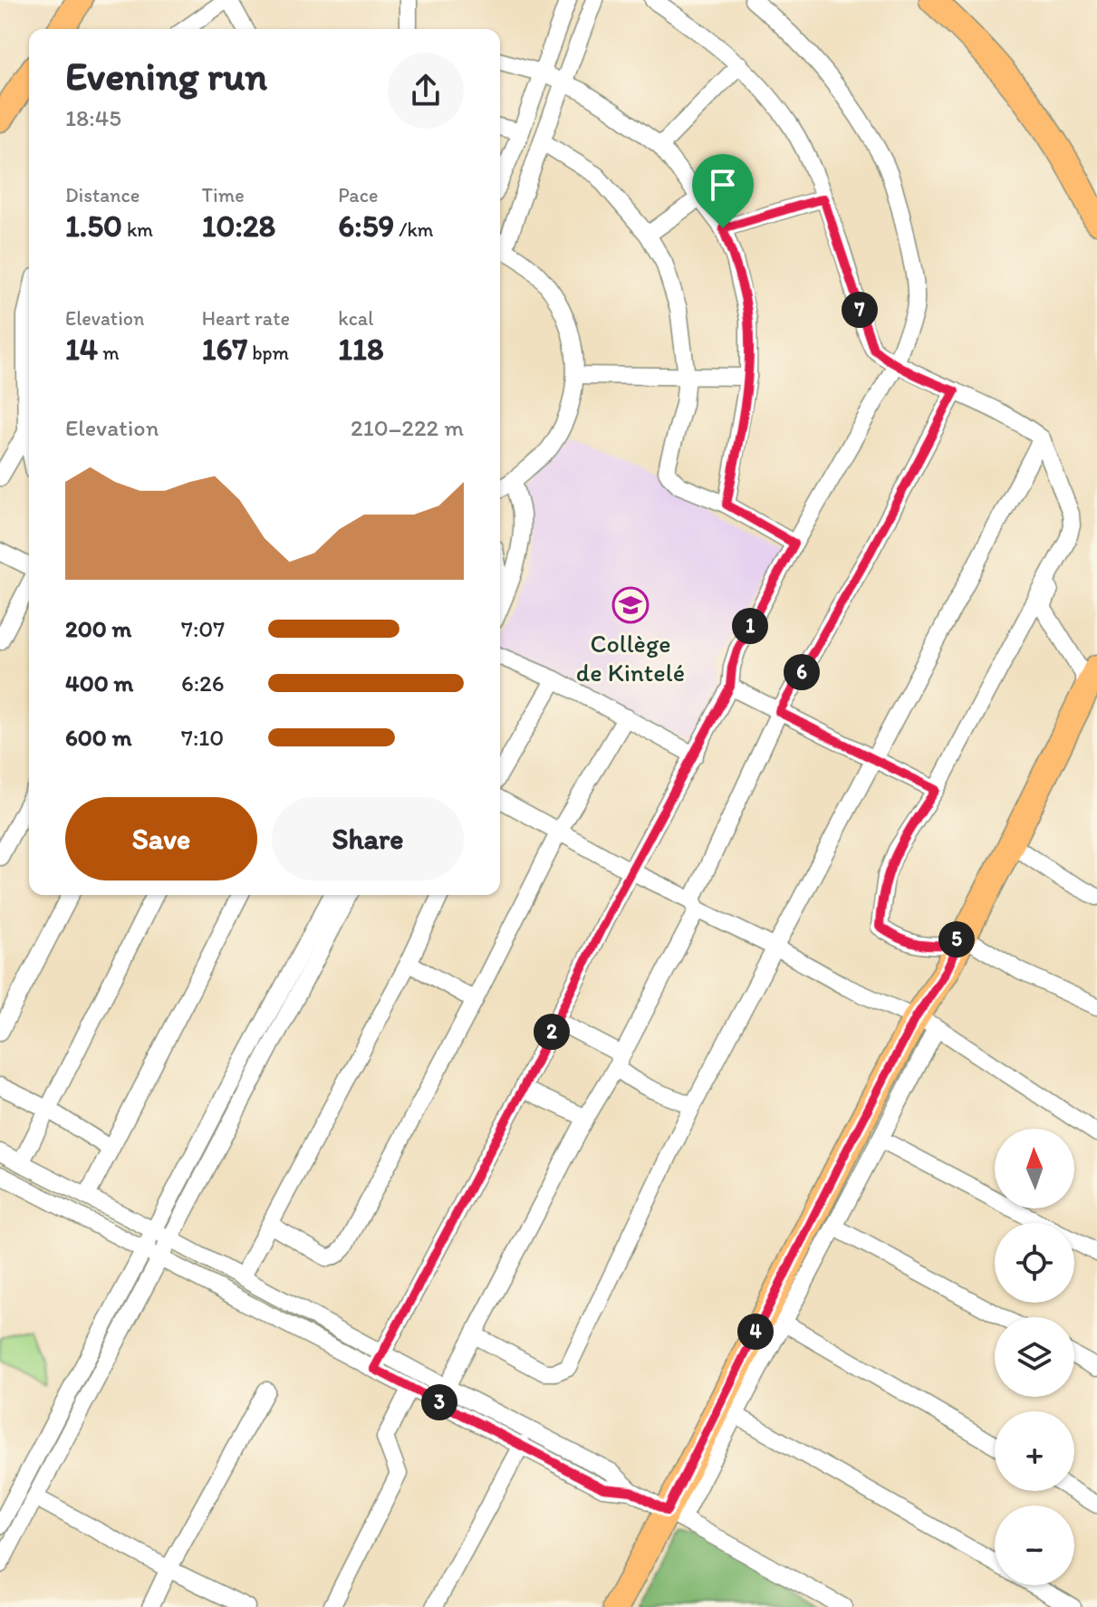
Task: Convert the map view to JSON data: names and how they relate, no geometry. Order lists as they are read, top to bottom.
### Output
{
  "places": {
    "school or university": ["Collège de Kintelé"]
  },
  "north": "top",
  "page": {
    "heading": ["Evening run", "18:45"],
    "stats": [
      ["Distance", "1.50 km"],
      ["Time", "10:28"],
      ["Pace", "6:59 /km"],
      ["Elevation", "14 m"],
      ["Heart rate", "167 bpm"],
      ["kcal", "118"]
    ],
    "pins": [
      "7",
      "1",
      "6",
      "5",
      "2",
      "4",
      "3"
    ],
    "chart": ["Elevation", "210–222 m"],
    "list": [
      {
        "name": "200 m",
        "note": "7:07"
      },
      {
        "name": "400 m",
        "note": "6:26"
      },
      {
        "name": "600 m",
        "note": "7:10"
      }
    ],
    "buttons": ["Save", "Share"],
    "map_buttons": ["+", "−"]
  }
}
